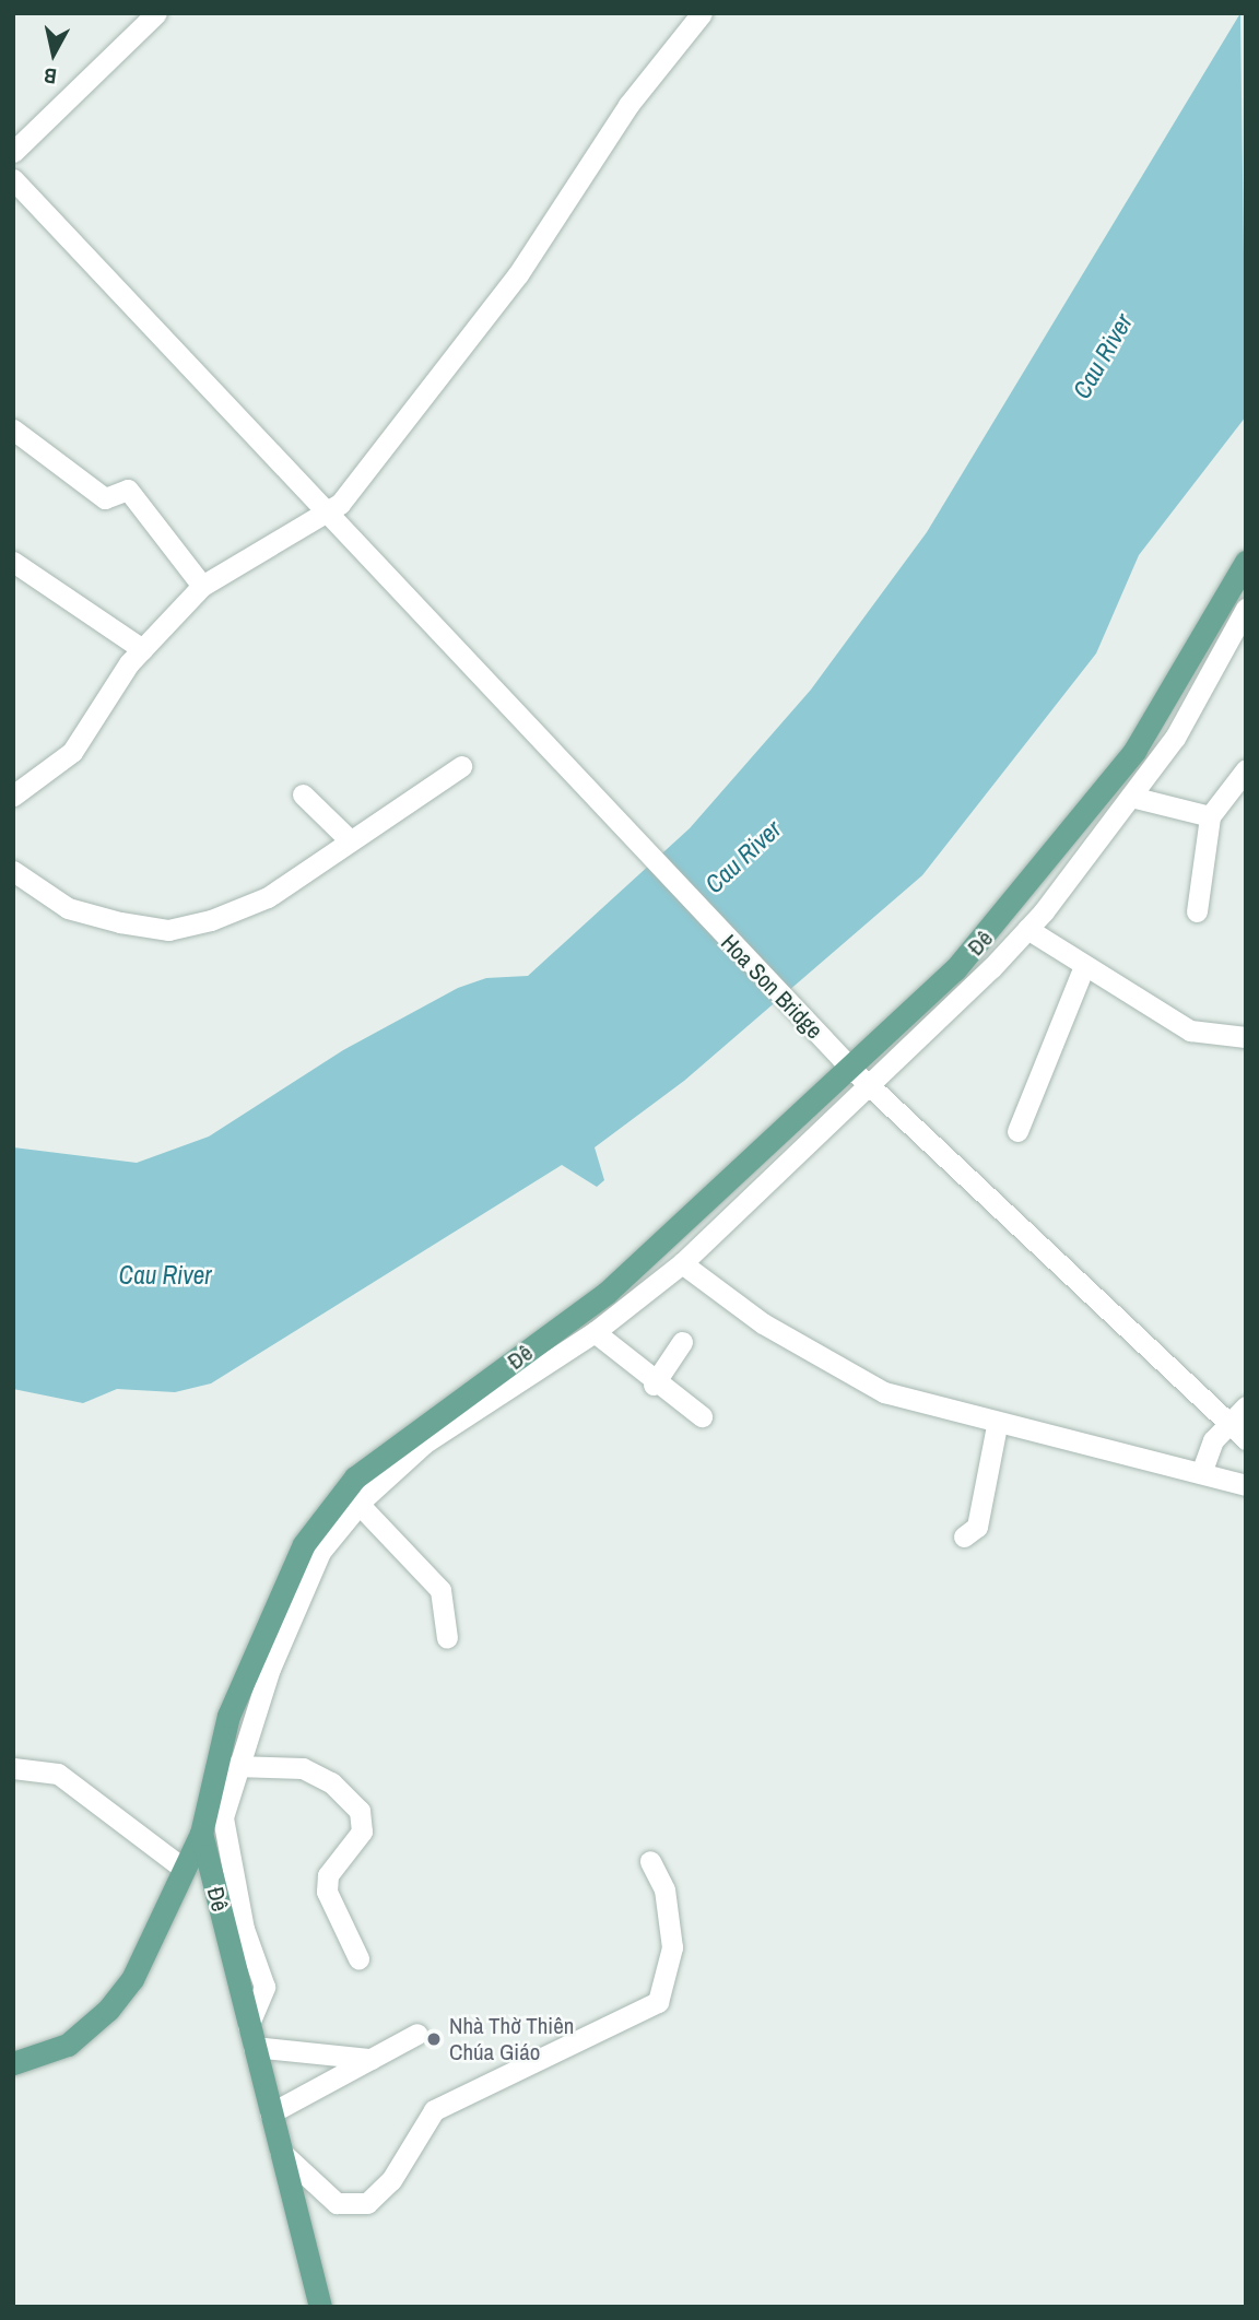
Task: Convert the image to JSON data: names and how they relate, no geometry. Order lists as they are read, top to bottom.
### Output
{
  "streets": {
    "main road": ["Đê"],
    "street": ["Hoa Son Bridge"]
  },
  "crossings": [
    ["Đê", "Hoa Son Bridge"]
  ],
  "water": ["Cau River"],
  "places": ["Nhà Thờ Thiên Chúa Giáo"],
  "north": "bottom"
}
